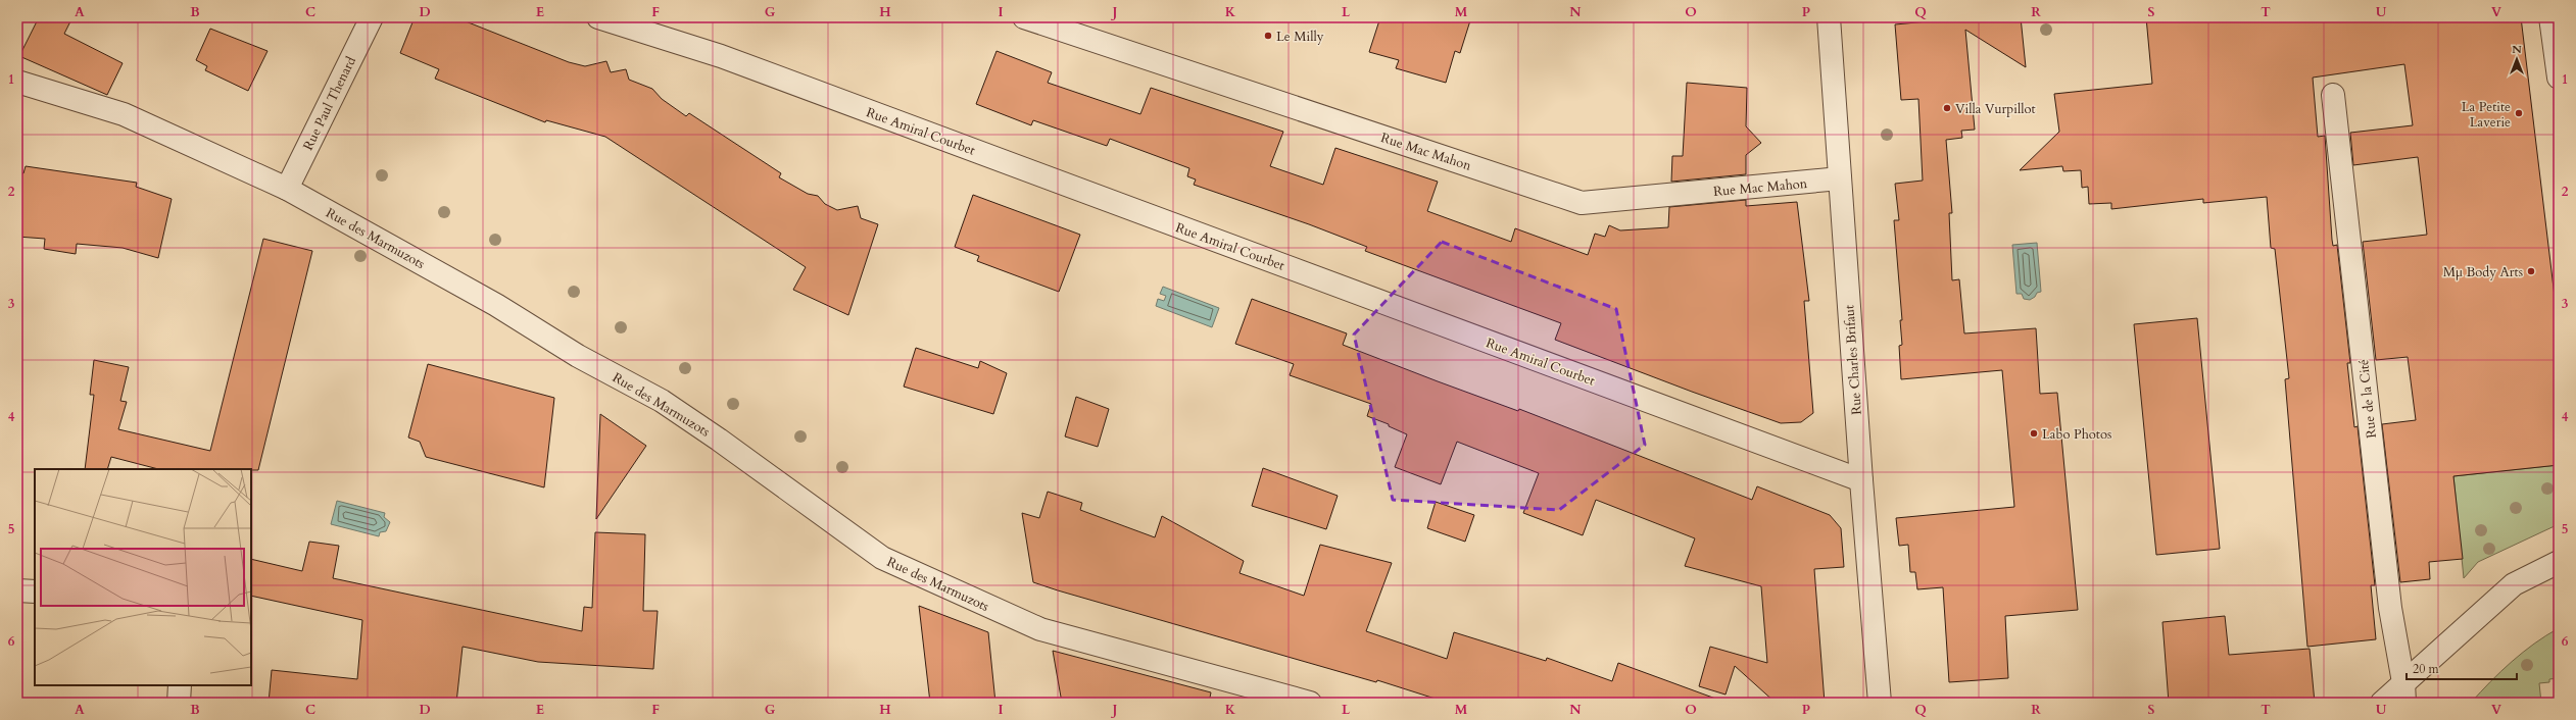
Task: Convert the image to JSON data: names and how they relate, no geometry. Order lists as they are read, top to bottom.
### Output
{
  "streets": {
    "street": [
      "Rue Paul Thenard",
      "Rue Amiral Courbet",
      "Rue Mac Mahon",
      "Rue des Marmuzots",
      "Rue Charles Brifaut",
      "Rue de la Cité"
    ]
  },
  "crossings": [
    ["Rue Paul Thenard", "Rue des Marmuzots"],
    ["Rue Amiral Courbet", "Rue Charles Brifaut"],
    ["Rue Mac Mahon", "Rue Charles Brifaut"]
  ],
  "places": [
    "Le Milly",
    "Villa Vurpillot",
    "La Petite Laverie",
    "Mμ Body Arts",
    "Labo Photos"
  ],
  "scale_bar": "20 m",
  "north": "top",
  "grid": {
    "columns": [
      "A",
      "B",
      "C",
      "D",
      "E",
      "F",
      "G",
      "H",
      "I",
      "J",
      "K",
      "L",
      "M",
      "N",
      "O",
      "P",
      "Q",
      "R",
      "S",
      "T",
      "U",
      "V"
    ],
    "rows": [
      "1",
      "2",
      "3",
      "4",
      "5",
      "6"
    ]
  }
}
